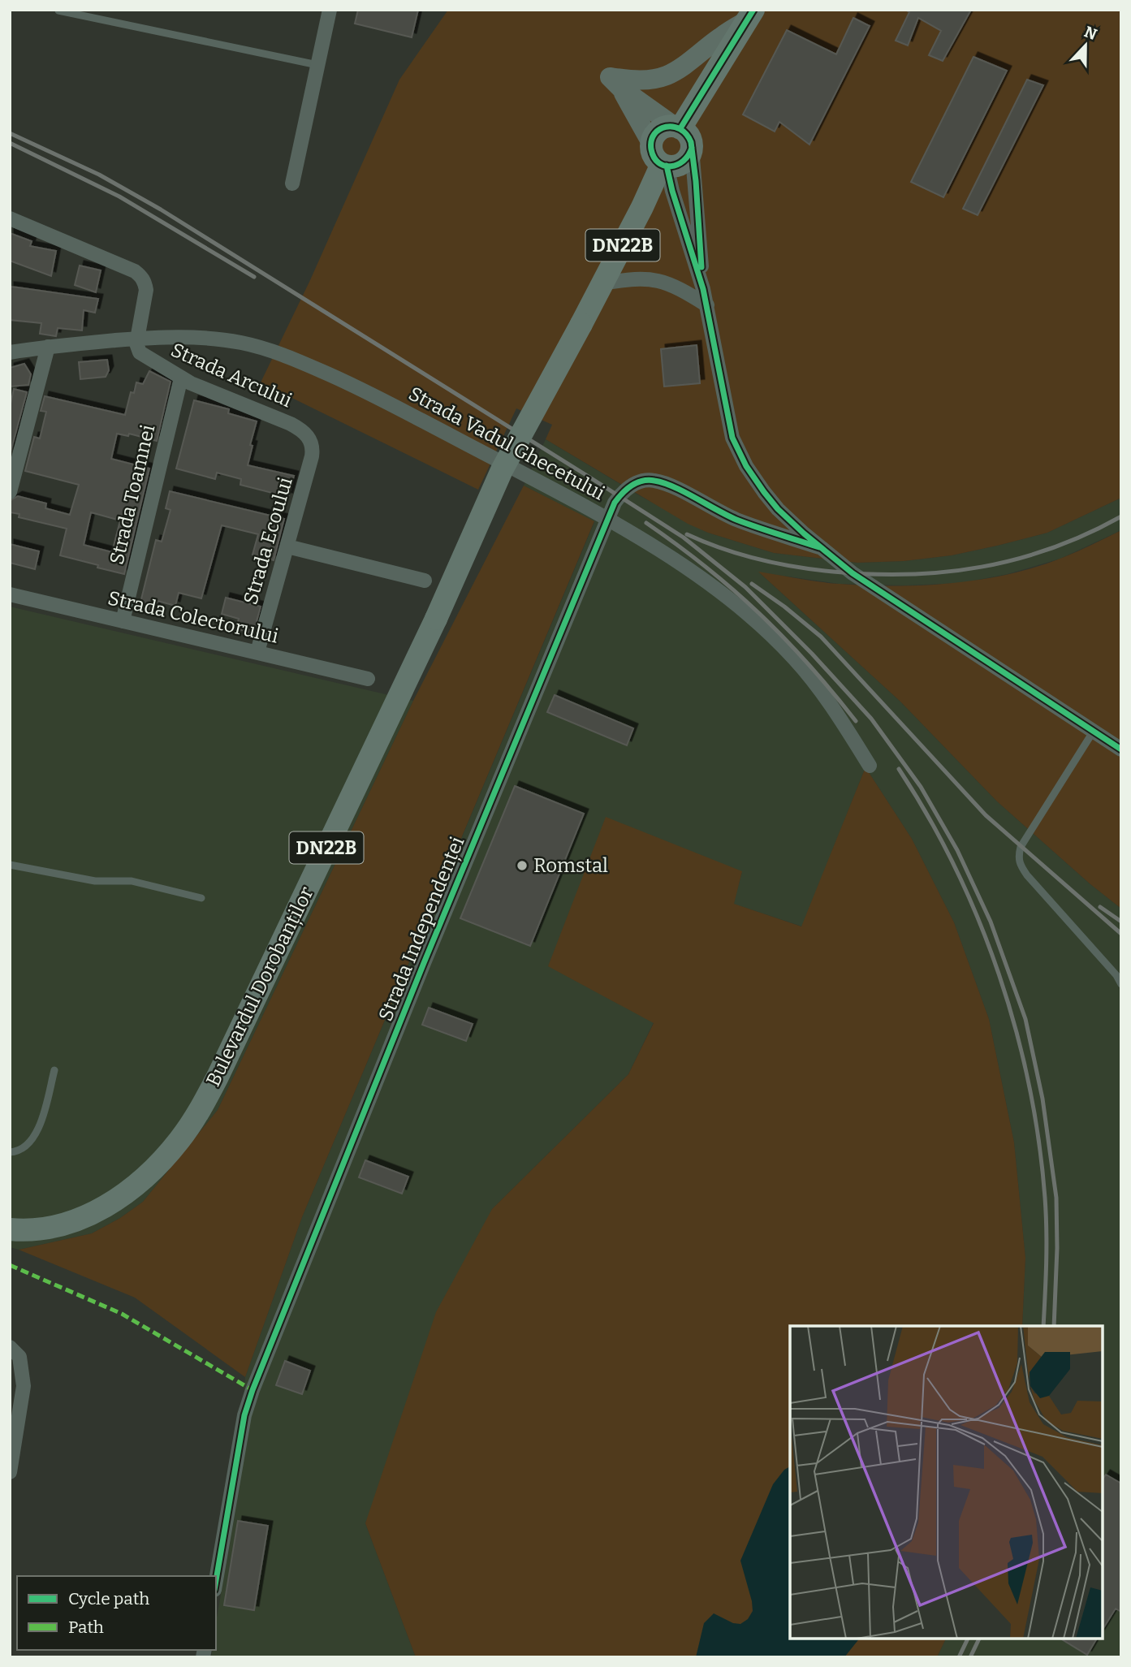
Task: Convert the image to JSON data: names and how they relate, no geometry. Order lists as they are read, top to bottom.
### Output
{
  "streets": {
    "main road": ["DN22B", "Bulevardul Dorobanților"],
    "street": [
      "Strada Arcului",
      "Strada Vadul Ghecetului",
      "Strada Toamnei",
      "Strada Ecoului",
      "Strada Colectorului",
      "Strada Independenței"
    ]
  },
  "crossings": [
    ["DN22B", "Bulevardul Dorobanților"],
    ["Strada Arcului", "Strada Vadul Ghecetului"],
    ["Strada Arcului", "Strada Toamnei"],
    ["Strada Arcului", "Strada Ecoului"],
    ["Strada Vadul Ghecetului", "Strada Independenței"],
    ["Strada Toamnei", "Strada Colectorului"],
    ["Strada Ecoului", "Strada Colectorului"]
  ],
  "places": ["Romstal"],
  "legend": ["Cycle path", "Path"],
  "north": "top"
}
